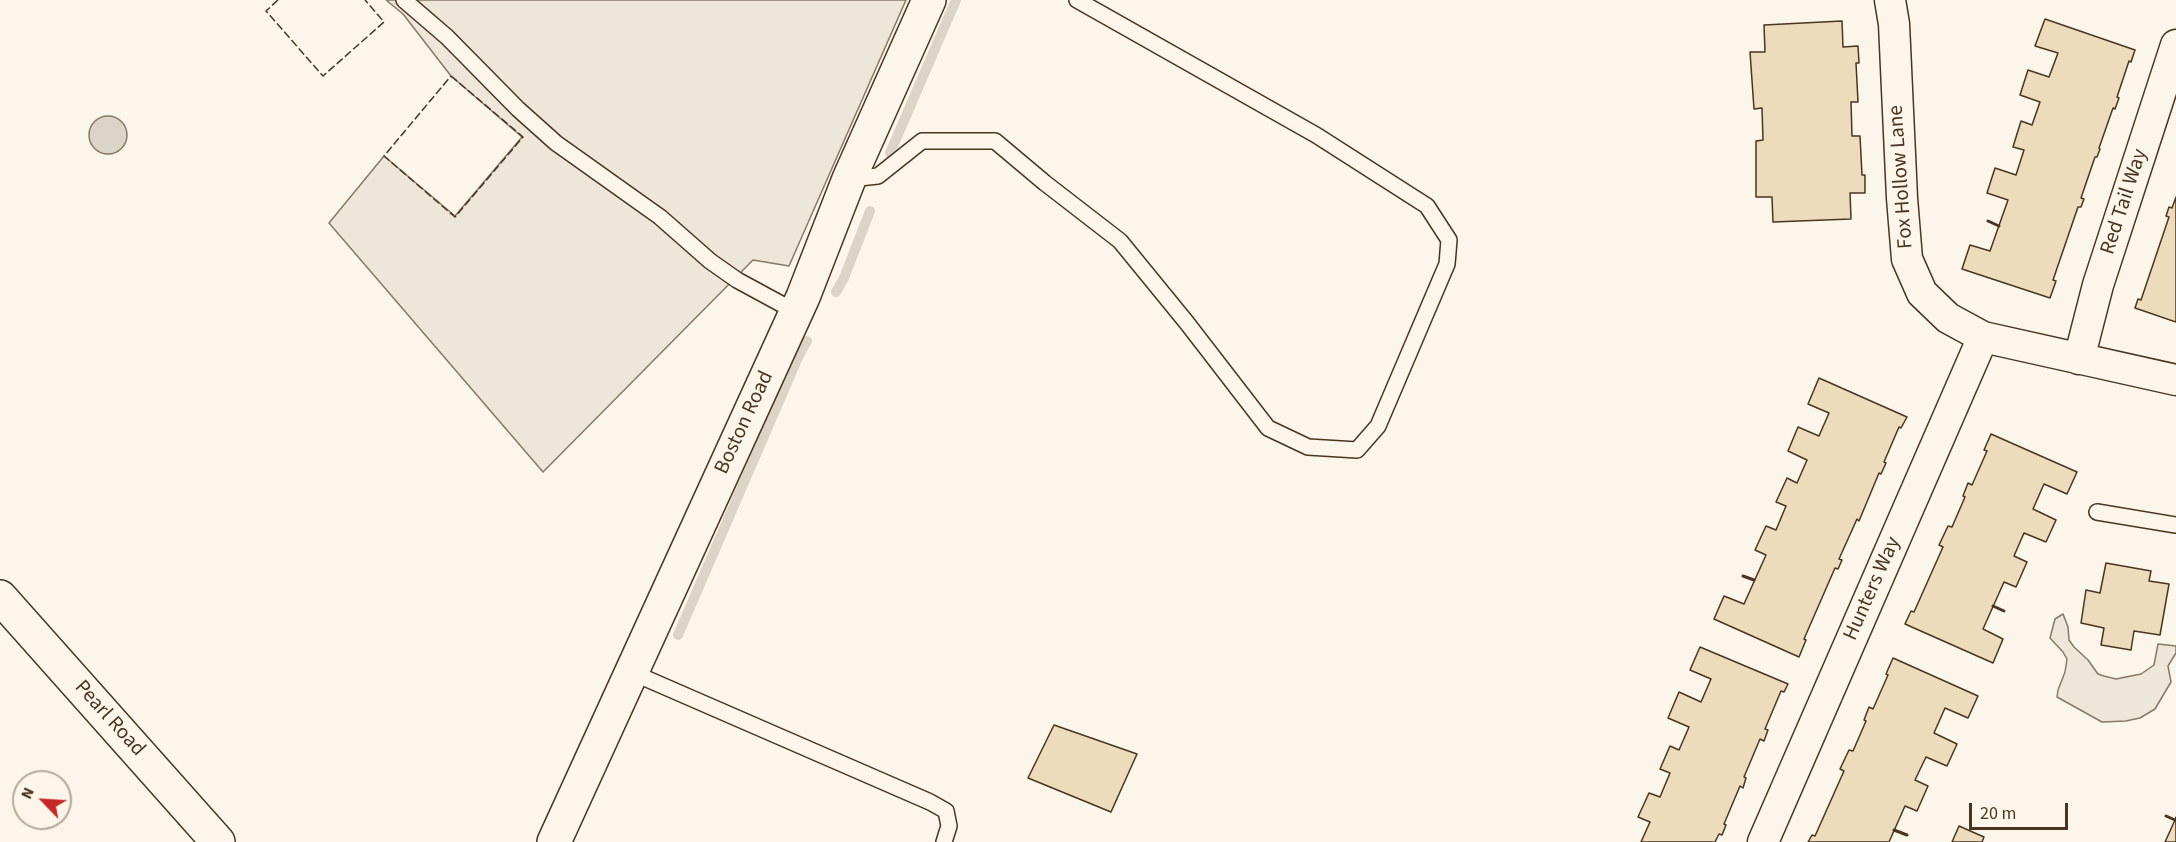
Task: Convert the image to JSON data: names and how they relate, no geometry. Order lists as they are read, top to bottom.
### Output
{
  "streets": {
    "street": [
      "Fox Hollow Lane",
      "Red Tail Way",
      "Boston Road",
      "Hunters Way",
      "Pearl Road"
    ]
  },
  "crossings": [
    ["Fox Hollow Lane", "Red Tail Way"],
    ["Fox Hollow Lane", "Hunters Way"]
  ],
  "scale_bar": "20 m",
  "north": "top left"
}
